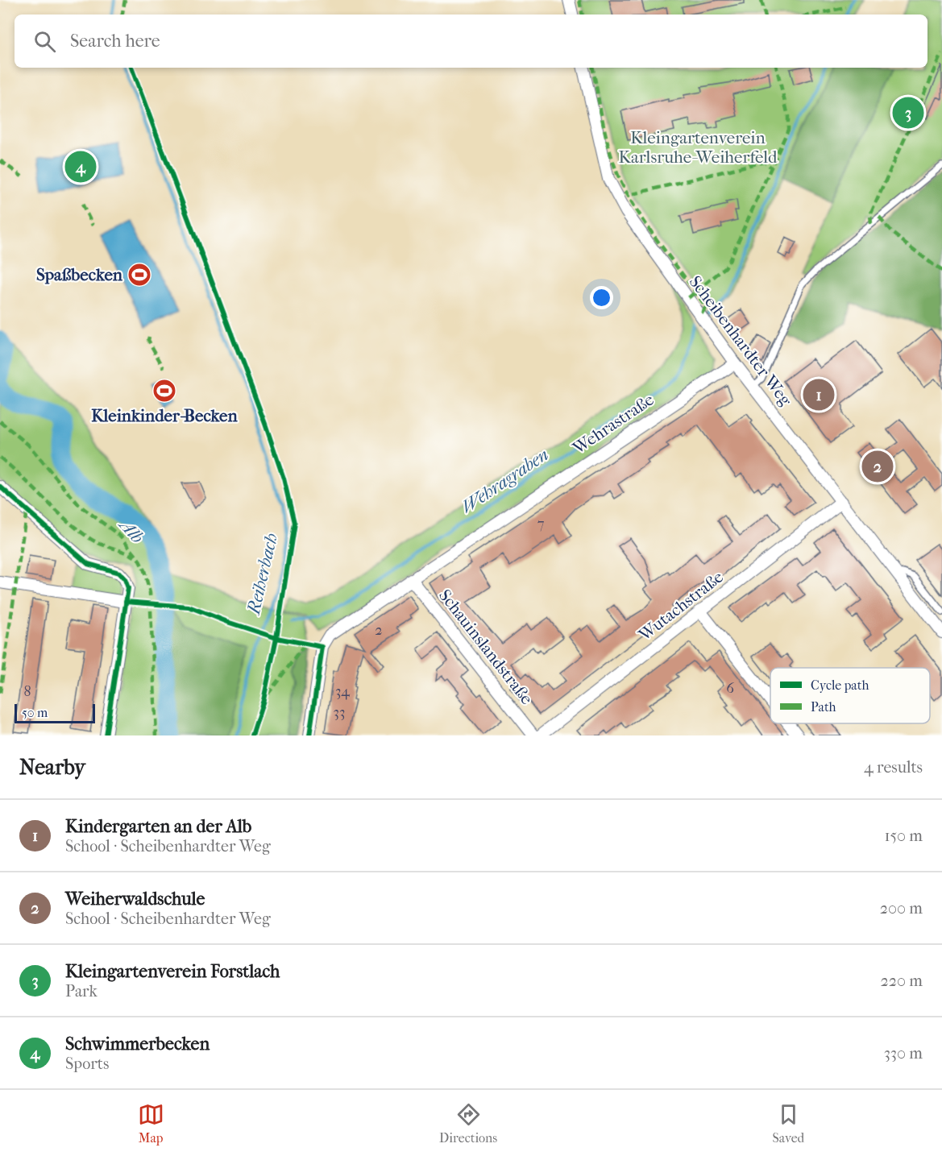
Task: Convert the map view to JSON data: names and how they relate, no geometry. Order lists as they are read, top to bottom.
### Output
{
  "streets": {
    "street": [
      "Scheibenhardter Weg",
      "Wehrastraße",
      "Wutachstraße",
      "Schauinslandstraße"
    ]
  },
  "crossings": [
    ["Scheibenhardter Weg", "Wehrastraße"],
    ["Scheibenhardter Weg", "Wutachstraße"],
    ["Wehrastraße", "Schauinslandstraße"]
  ],
  "water": ["Wehragraben", "Alb", "Reiherbach"],
  "parks": ["Kleingartenverein Karlsruhe-Weiherfeld"],
  "places": {
    "sports": ["Spaßbecken", "Kleinkinder-Becken"]
  },
  "house_numbers": [
    "7",
    "2",
    "6",
    "8",
    "34",
    "33"
  ],
  "legend": ["Cycle path", "Path"],
  "scale_bar": "50 m",
  "page": {
    "search": "Search here",
    "pins": [
      "3",
      "4",
      "1",
      "2"
    ],
    "scale": "50 m",
    "heading": ["Nearby", "4 results"],
    "list": [
      {
        "mark": "1",
        "name": "Kindergarten an der Alb",
        "note": "School · Scheibenhardter Weg",
        "value": "150 m"
      },
      {
        "mark": "2",
        "name": "Weiherwaldschule",
        "note": "School · Scheibenhardter Weg",
        "value": "200 m"
      },
      {
        "mark": "3",
        "name": "Kleingartenverein Forstlach",
        "note": "Park",
        "value": "220 m"
      },
      {
        "mark": "4",
        "name": "Schwimmerbecken",
        "note": "Sports",
        "value": "330 m"
      }
    ],
    "nav": ["Map", "Directions", "Saved"]
  }
}
